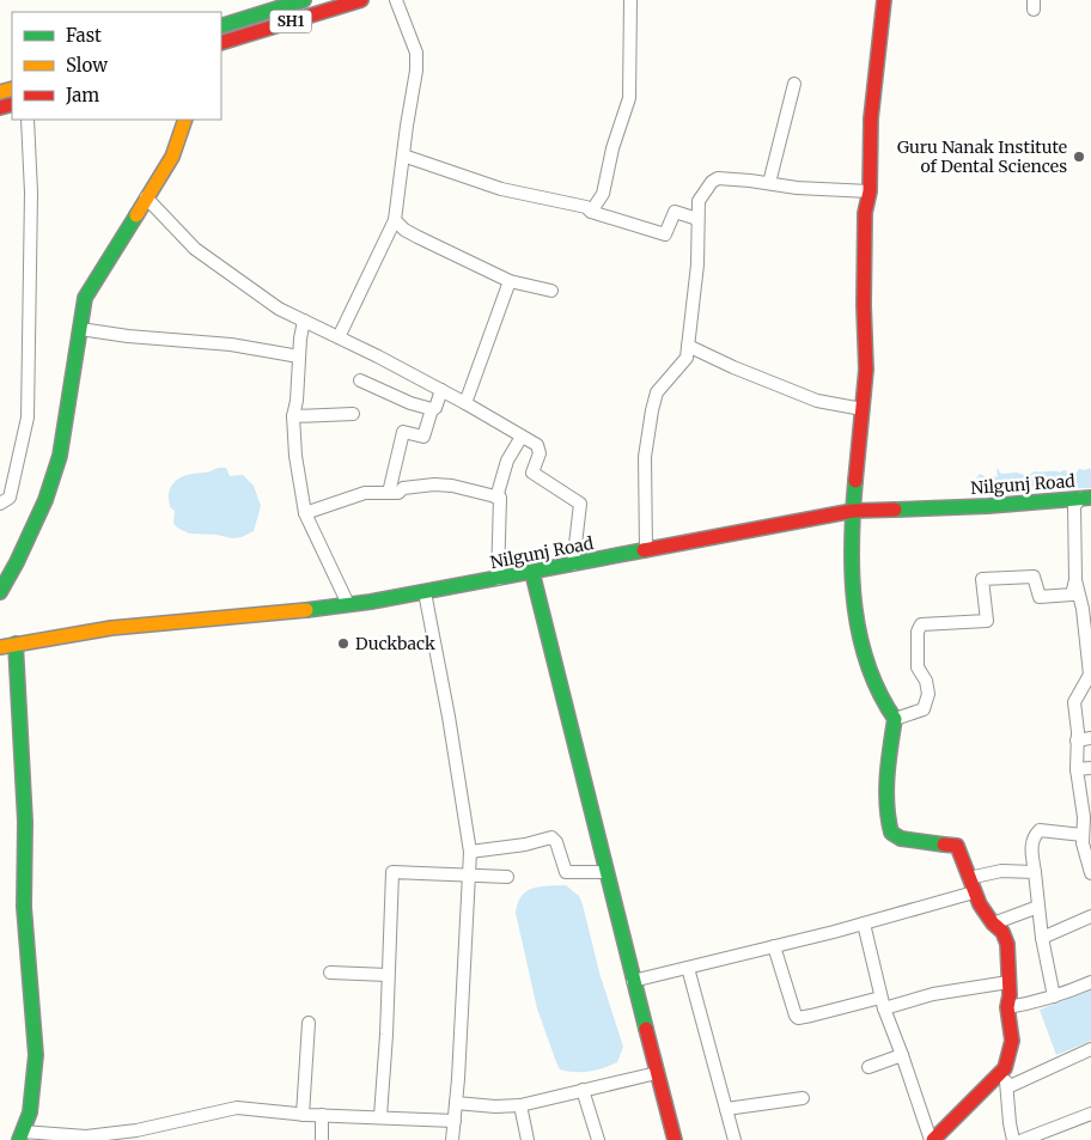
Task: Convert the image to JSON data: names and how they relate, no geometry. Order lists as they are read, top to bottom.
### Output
{
  "streets": {
    "street": ["SH1", "Nilgunj Road"]
  },
  "places": ["Guru Nanak Institute of Dental Sciences", "Duckback"],
  "legend": ["Fast", "Slow", "Jam"]
}
